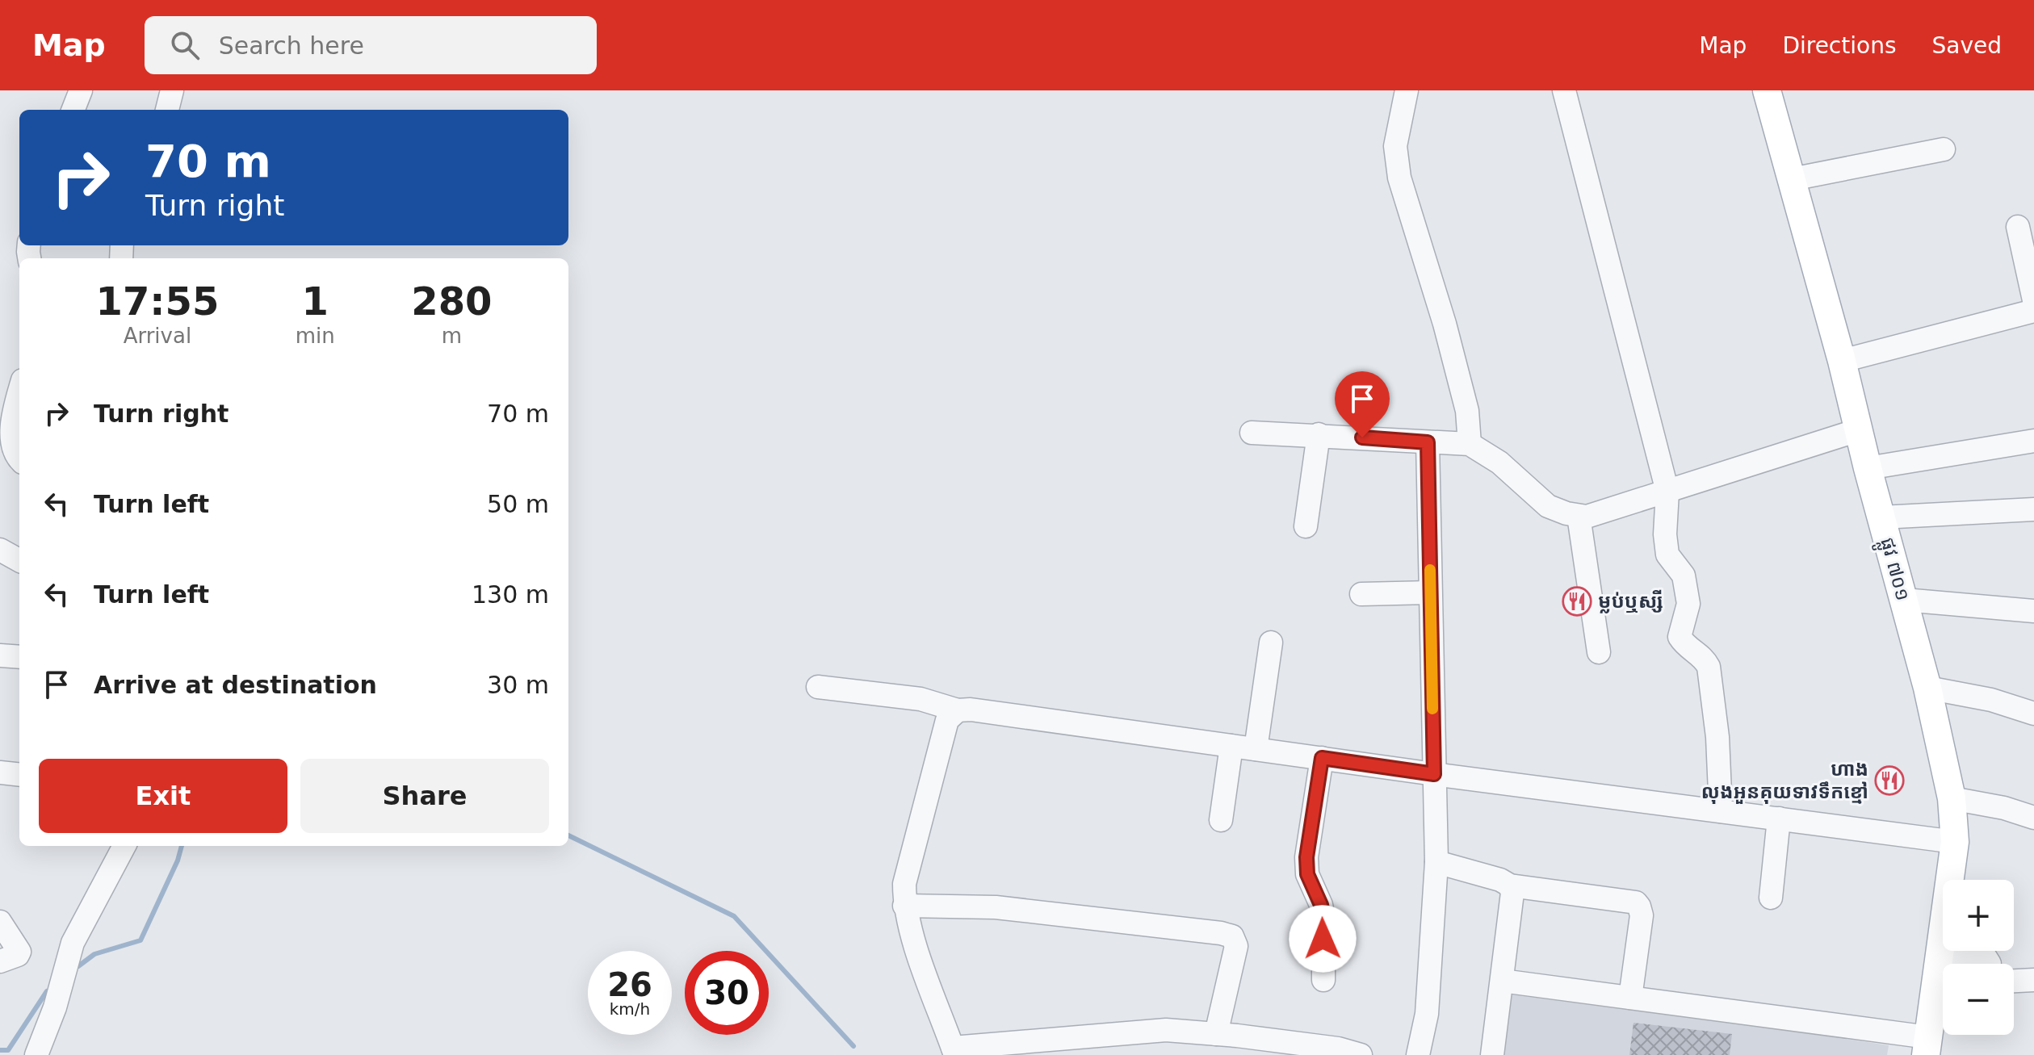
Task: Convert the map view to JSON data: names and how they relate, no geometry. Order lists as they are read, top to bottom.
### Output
{
  "streets": {
    "main road": ["ផ្លូវ ៧០១"]
  },
  "places": {
    "restaurant": ["ម្លប់ឬស្សី", "ហាង លុងអួនគុយទាវទឹកខ្មៅ"]
  },
  "page": {
    "header": "Map",
    "search": "Search here",
    "nav": ["Map", "Directions", "Saved"],
    "turn": ["70 m", "Turn right"],
    "eta": [
      "17:55",
      "Arrival",
      "1",
      "min",
      "280",
      "m"
    ],
    "list": [
      {
        "name": "Turn right",
        "value": "70 m"
      },
      {
        "name": "Turn left",
        "value": "50 m"
      },
      {
        "name": "Turn left",
        "value": "130 m"
      },
      {
        "name": "Arrive at destination",
        "value": "30 m"
      }
    ],
    "buttons": ["Exit", "Share"],
    "map_buttons": ["+", "−"],
    "speed": "26 km/h",
    "limit": "30"
  }
}
